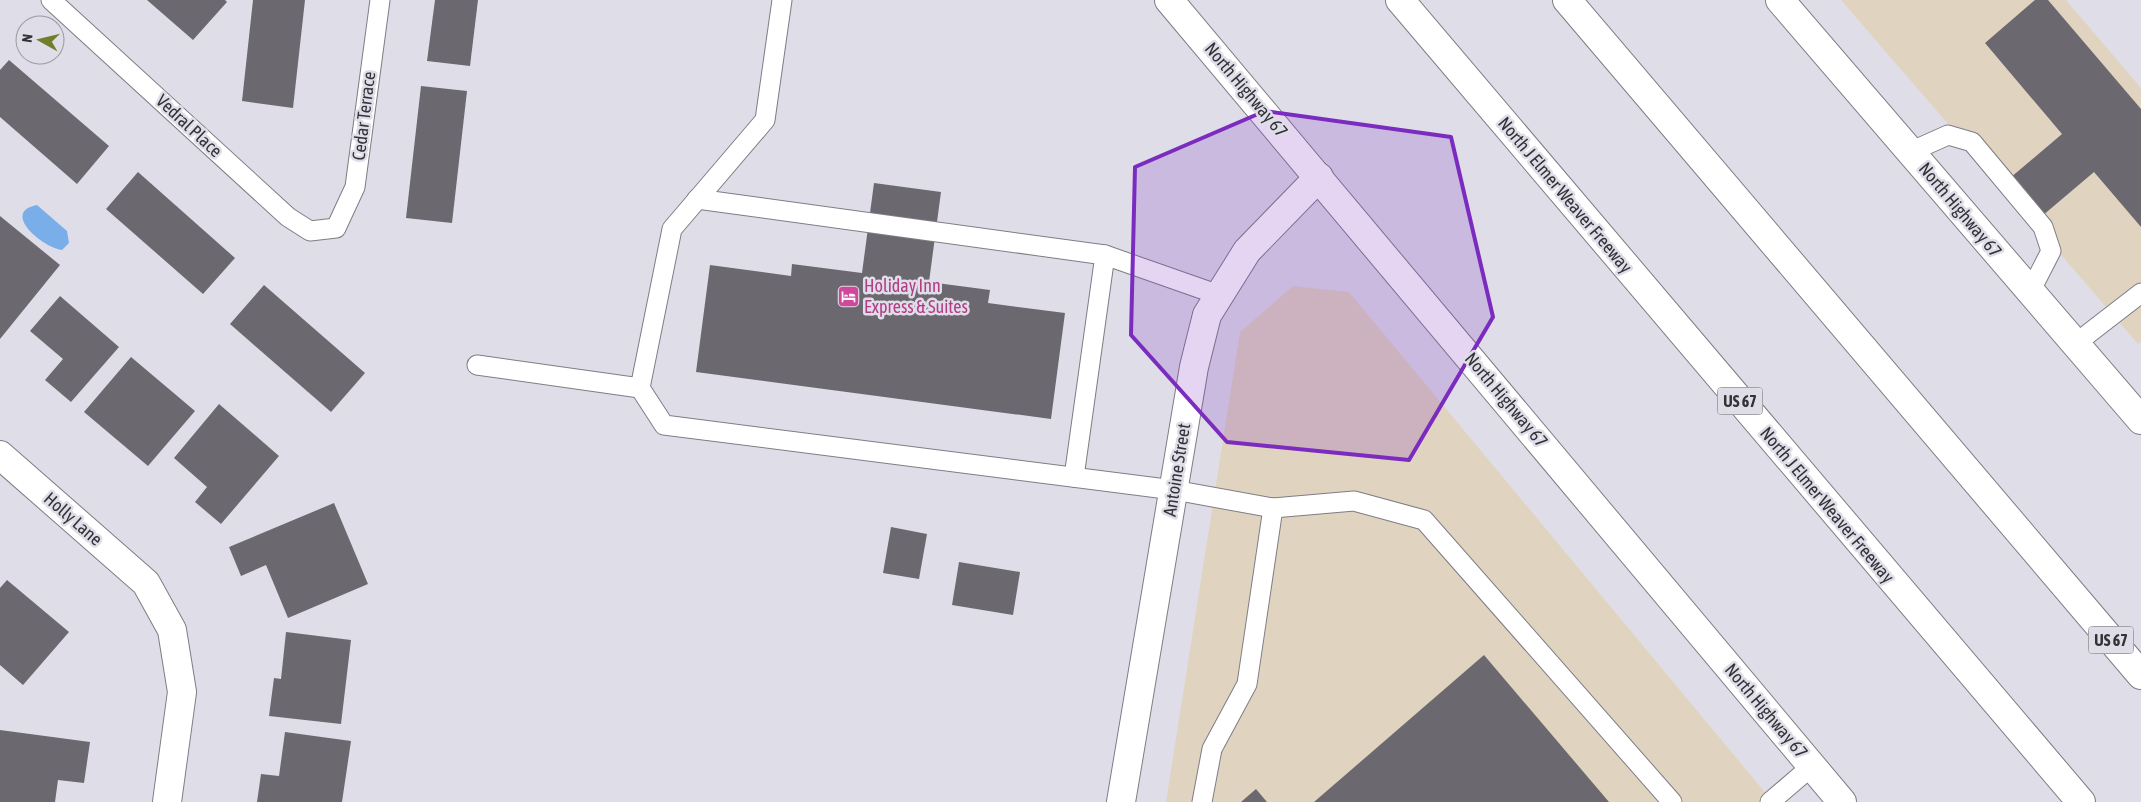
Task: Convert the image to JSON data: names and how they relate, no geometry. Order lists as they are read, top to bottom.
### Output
{
  "streets": {
    "main road": [
      "North Highway 67",
      "North J Elmer Weaver Freeway",
      "US 67",
      "Antoine Street",
      "Holly Lane"
    ],
    "lane": ["Cedar Terrace", "Vedral Place"]
  },
  "crossings": [
    ["North Highway 67", "Antoine Street"],
    ["Cedar Terrace", "Vedral Place"]
  ],
  "places": {
    "hotel": ["Holiday Inn Express & Suites"]
  },
  "north": "left"
}
